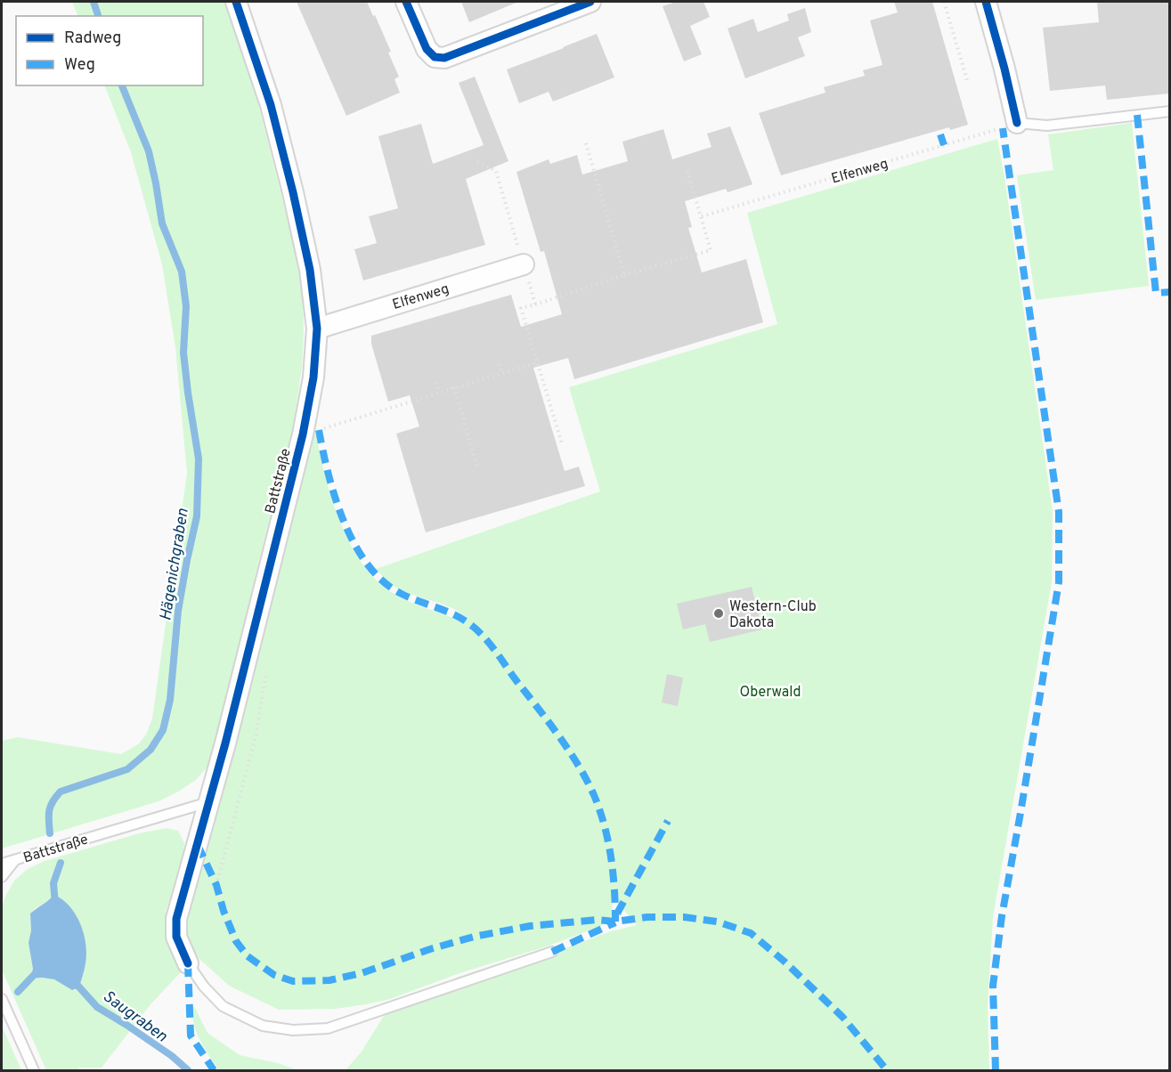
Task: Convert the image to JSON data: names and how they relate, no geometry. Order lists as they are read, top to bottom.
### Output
{
  "streets": {
    "street": ["Elfenweg", "Battstraße"]
  },
  "crossings": [
    ["Elfenweg", "Battstraße"]
  ],
  "water": ["Hägenichgraben", "Saugraben"],
  "parks": ["Oberwald"],
  "places": ["Western-Club Dakota"],
  "legend": ["Radweg", "Weg"]
}
